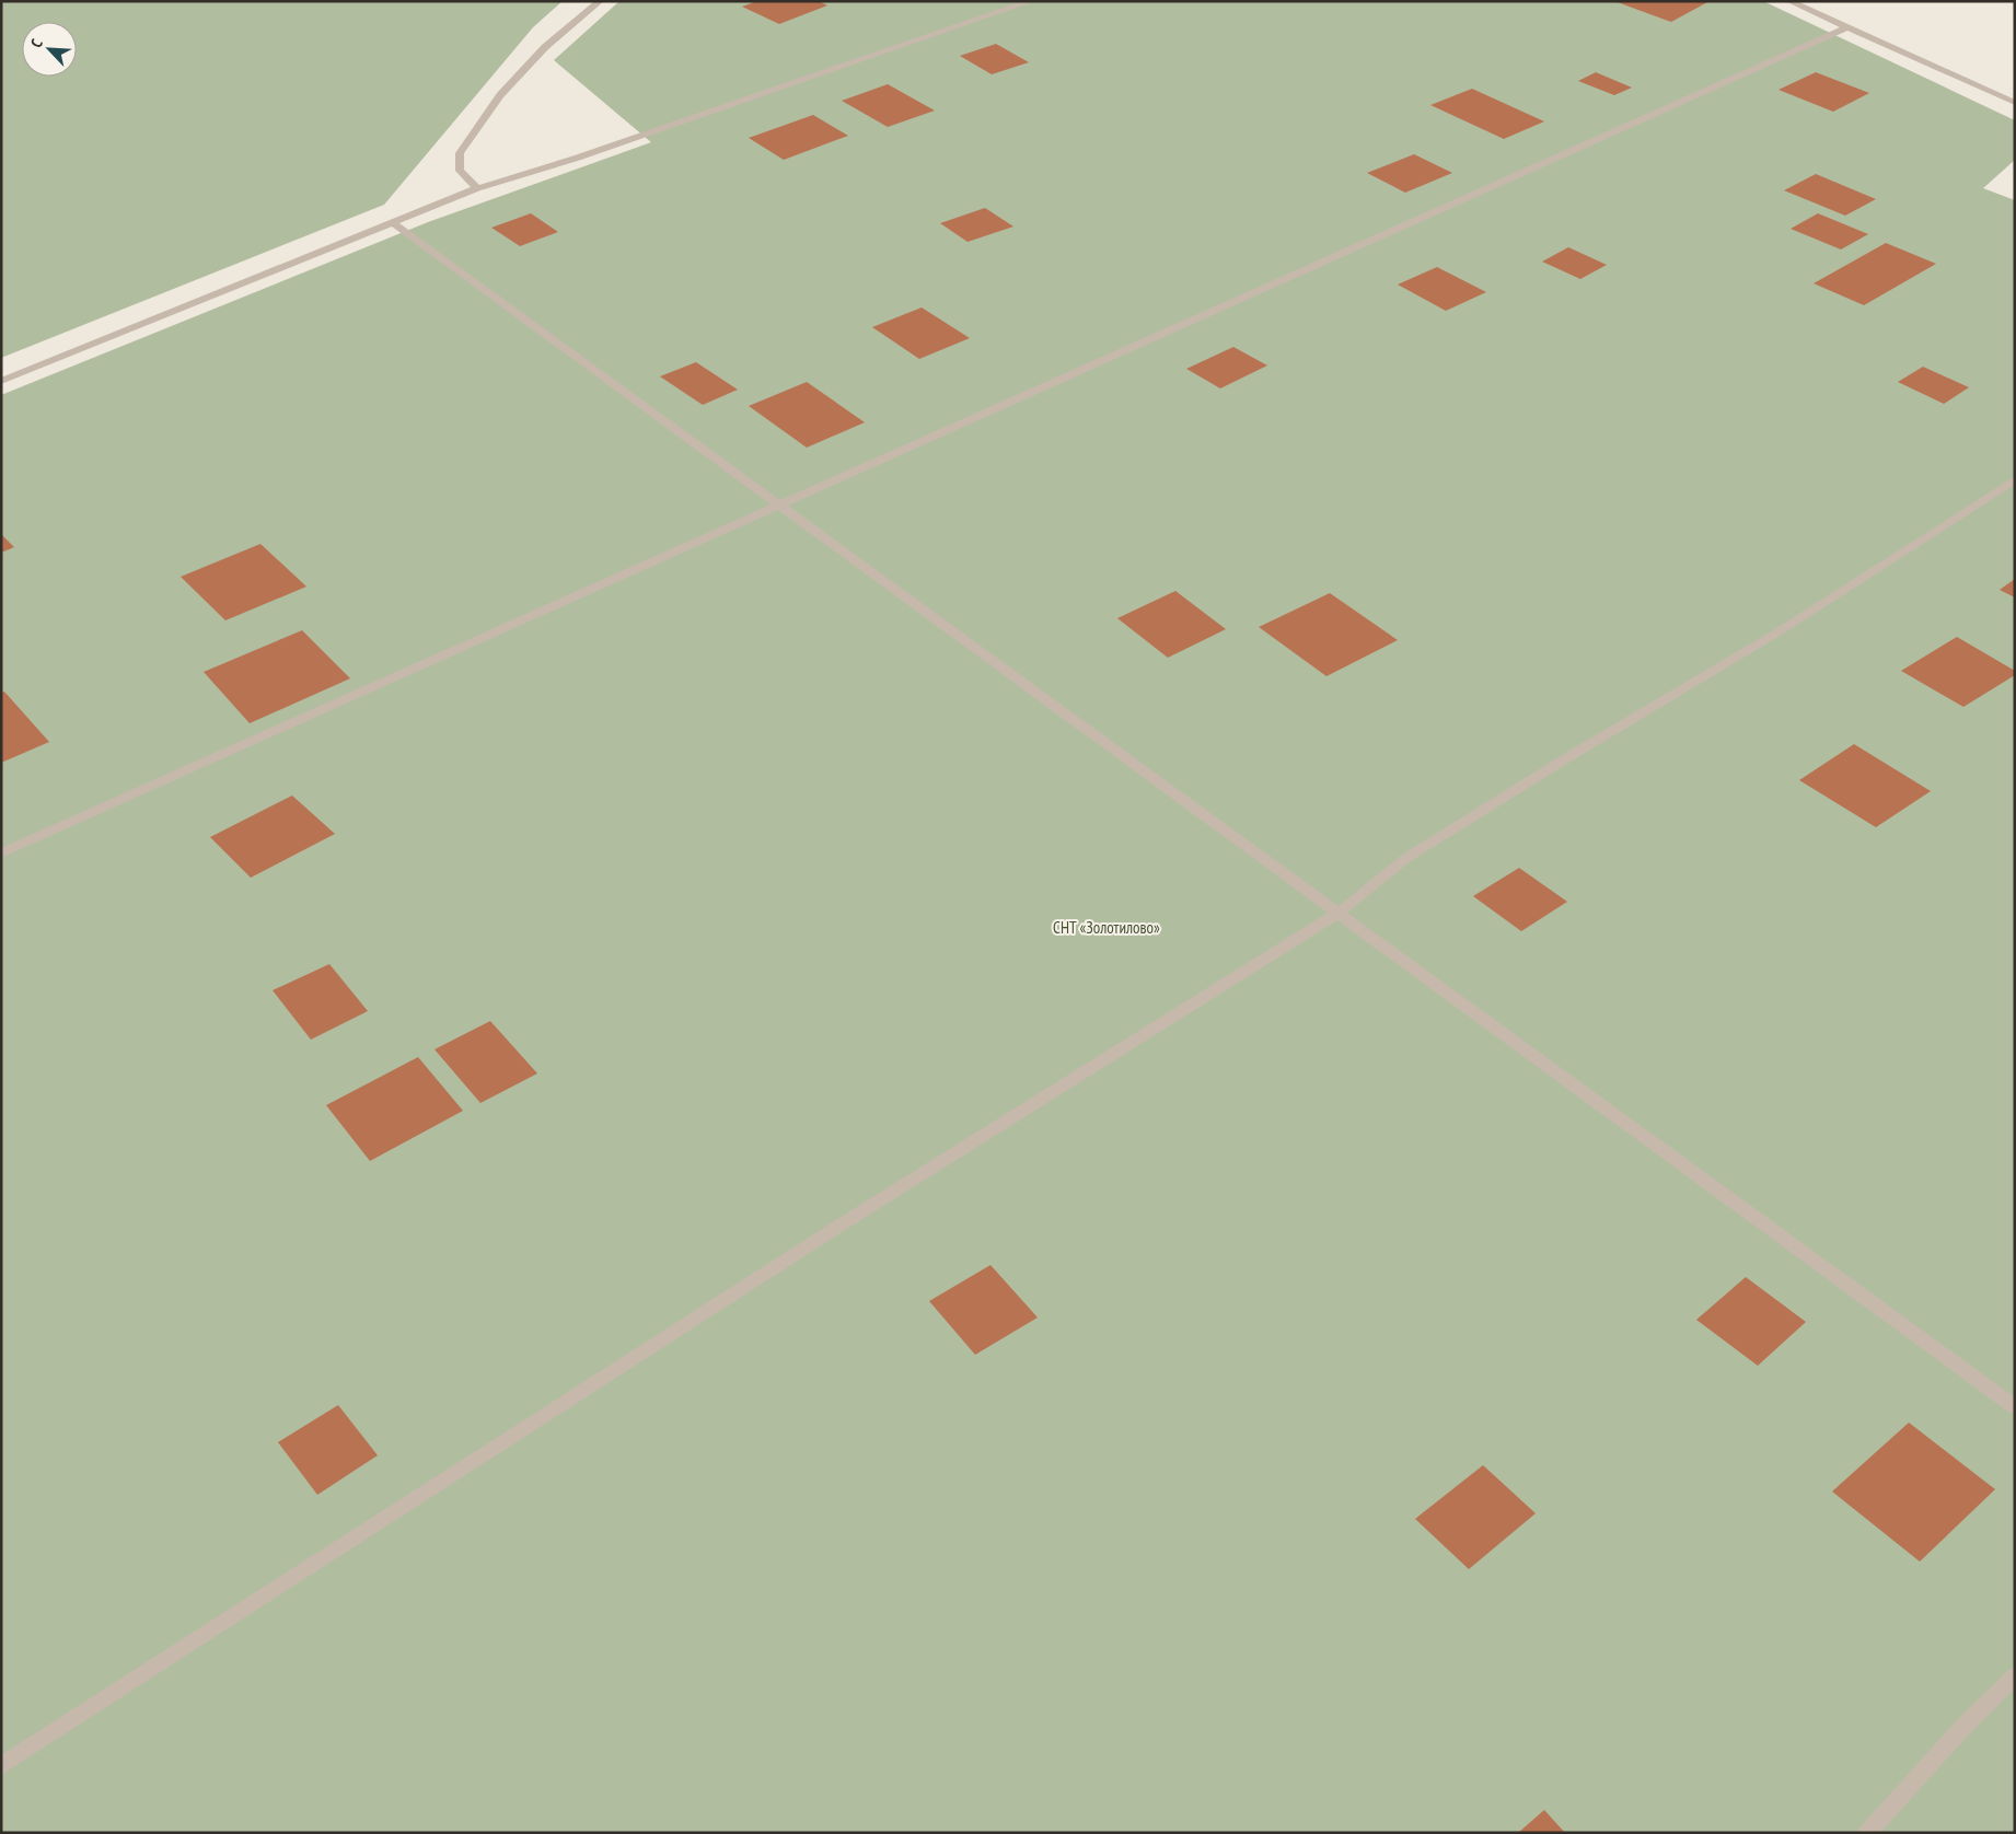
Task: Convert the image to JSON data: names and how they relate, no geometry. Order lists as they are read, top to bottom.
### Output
{
  "parks": ["СНТ «Золотилово»"],
  "north": "top left"
}
